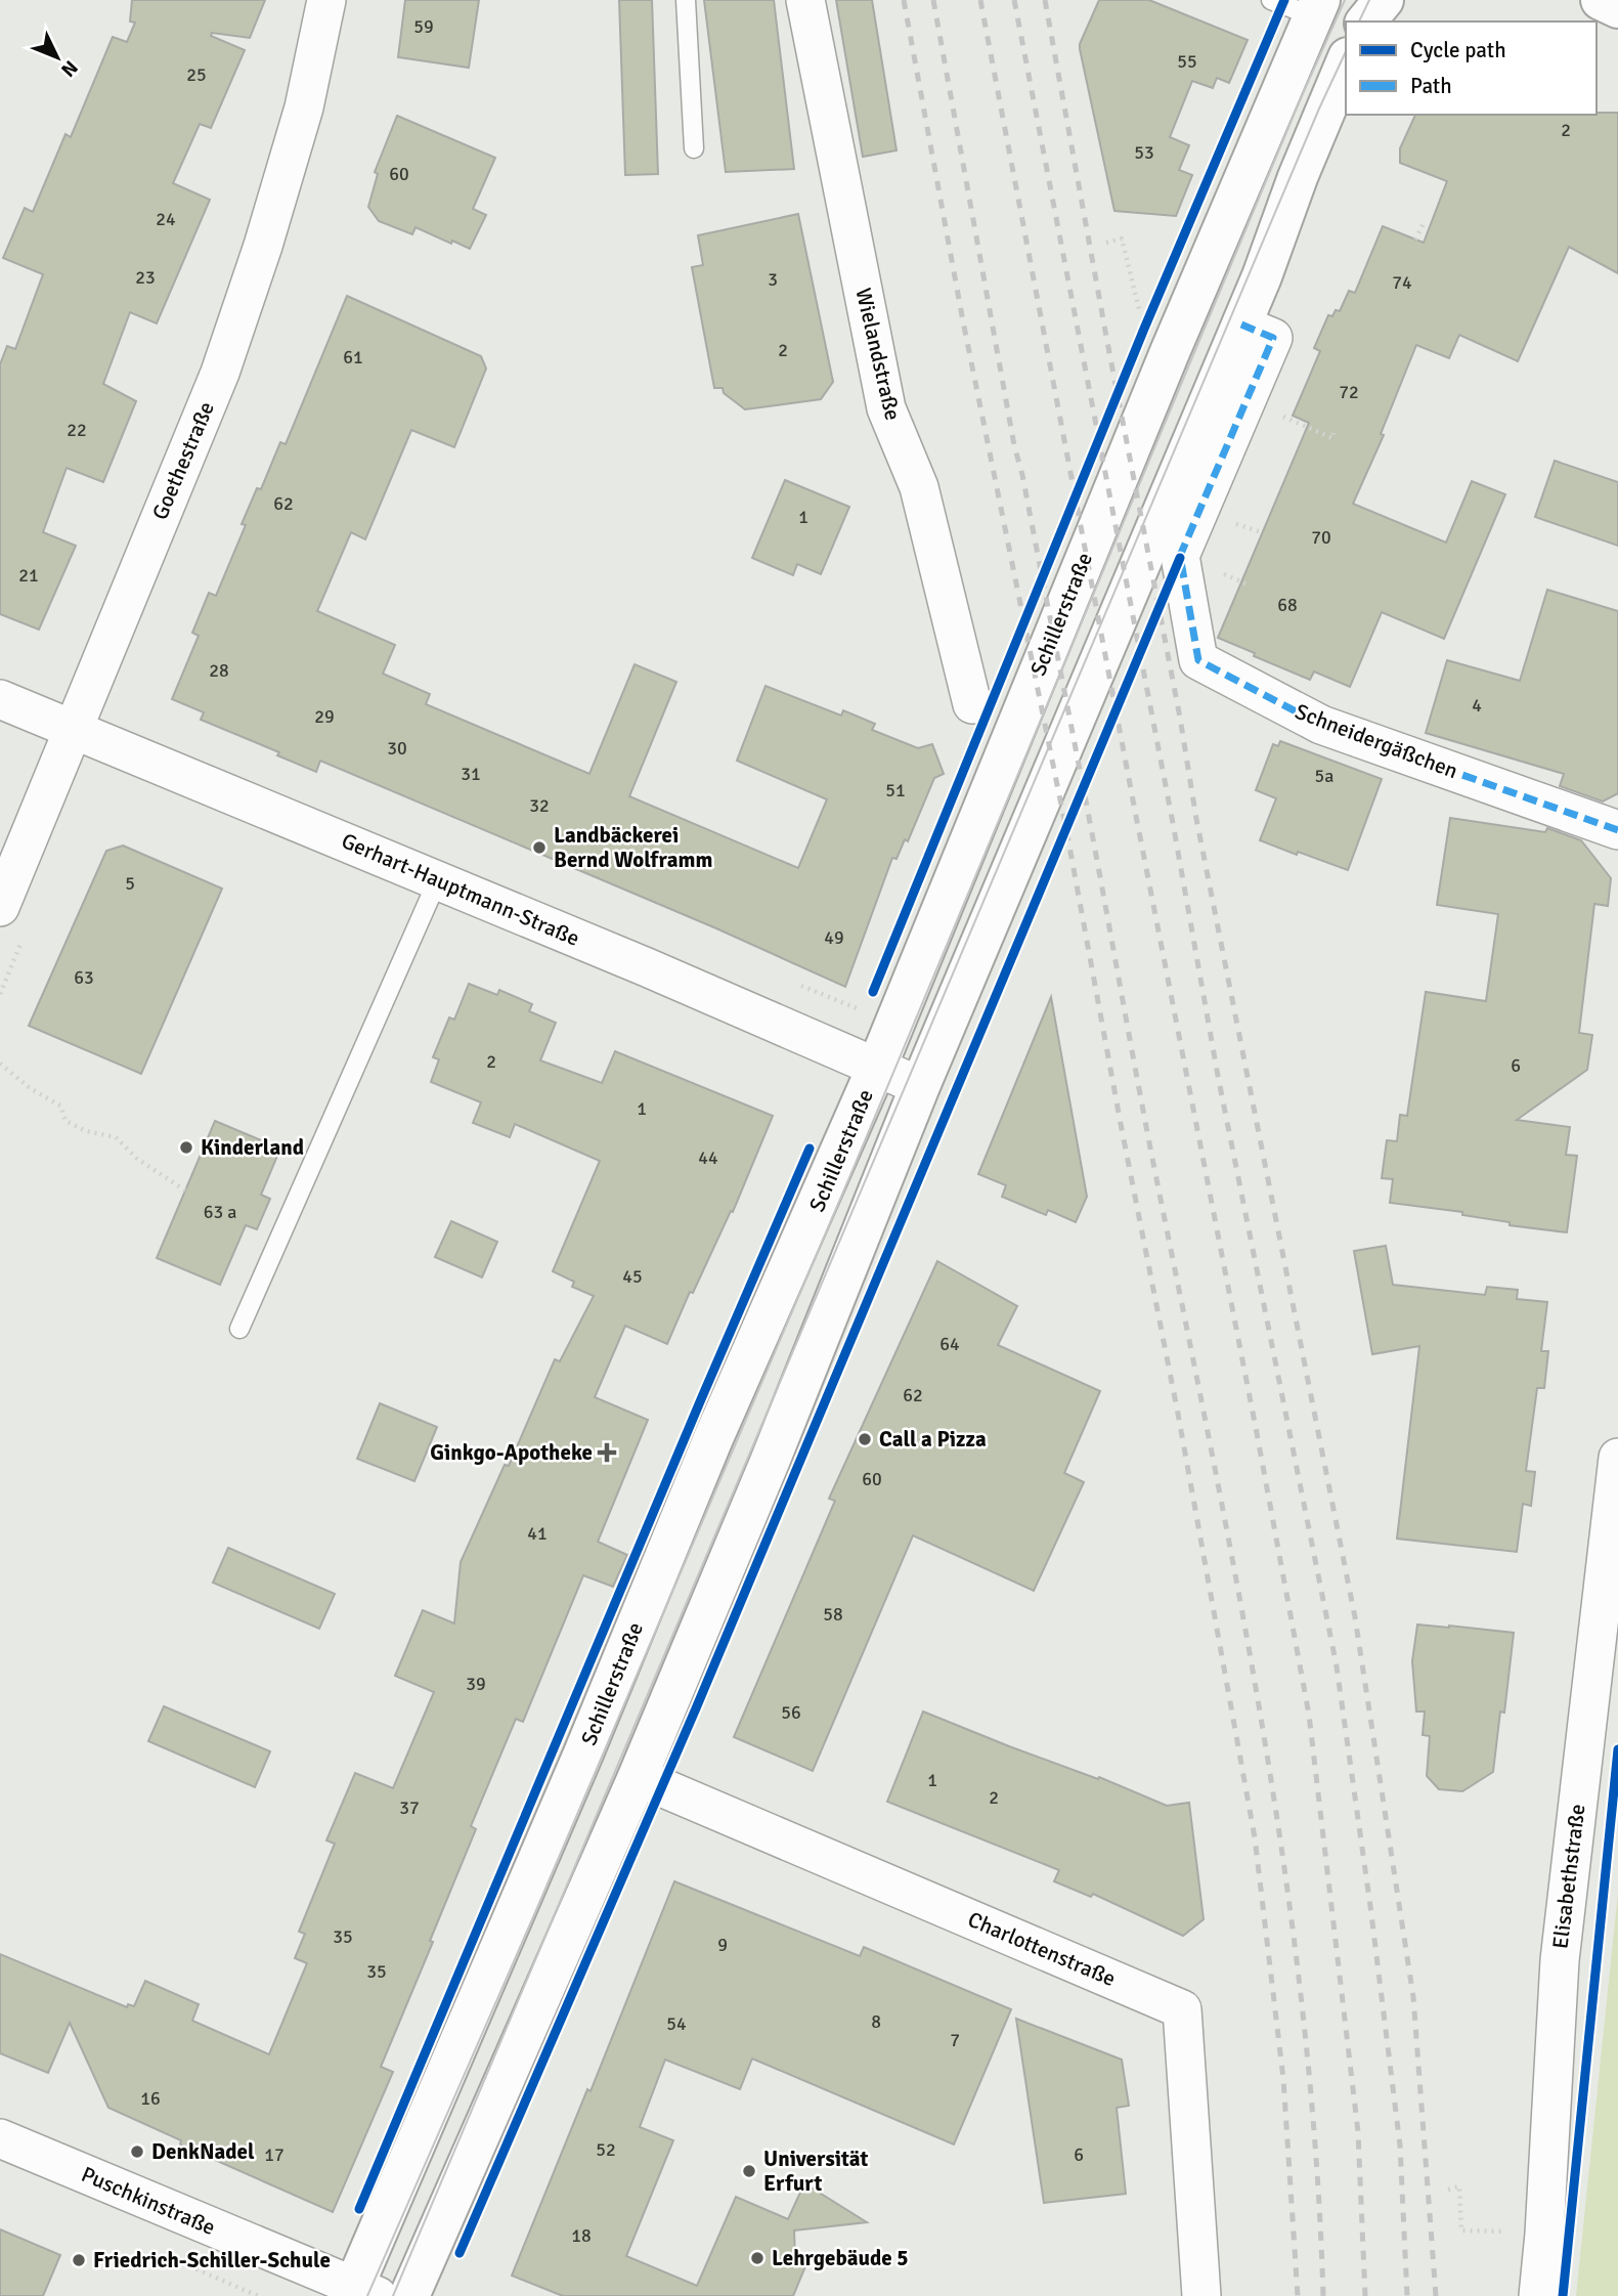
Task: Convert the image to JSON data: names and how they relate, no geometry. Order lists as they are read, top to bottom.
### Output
{
  "streets": {
    "main road": ["Schillerstraße"],
    "street": [
      "Wielandstraße",
      "Goethestraße",
      "Schneidergäßchen",
      "Gerhart-Hauptmann-Straße",
      "Elisabethstraße",
      "Charlottenstraße",
      "Puschkinstraße"
    ]
  },
  "crossings": [
    ["Goethestraße", "Gerhart-Hauptmann-Straße"],
    ["Schillerstraße", "Gerhart-Hauptmann-Straße"],
    ["Schillerstraße", "Puschkinstraße"]
  ],
  "places": {
    "other": [
      "Landbäckerei Bernd Wolframm",
      "Kinderland",
      "Call a Pizza",
      "DenkNadel",
      "Universität Erfurt",
      "Lehrgebäude 5",
      "Friedrich-Schiller-Schule"
    ],
    "health": ["Ginkgo-Apotheke"]
  },
  "house_numbers": [
    "59",
    "55",
    "25",
    "2",
    "53",
    "60",
    "24",
    "23",
    "3",
    "74",
    "2",
    "61",
    "72",
    "22",
    "62",
    "1",
    "70",
    "21",
    "68",
    "28",
    "4",
    "29",
    "30",
    "31",
    "5a",
    "51",
    "32",
    "5",
    "49",
    "63",
    "2",
    "6",
    "1",
    "44",
    "63 a",
    "45",
    "64",
    "62",
    "60",
    "41",
    "58",
    "39",
    "56",
    "1",
    "2",
    "37",
    "35",
    "9",
    "35",
    "8",
    "54",
    "7",
    "16",
    "52",
    "17",
    "6",
    "18"
  ],
  "legend": ["Cycle path", "Path"],
  "north": "bottom right"
}
